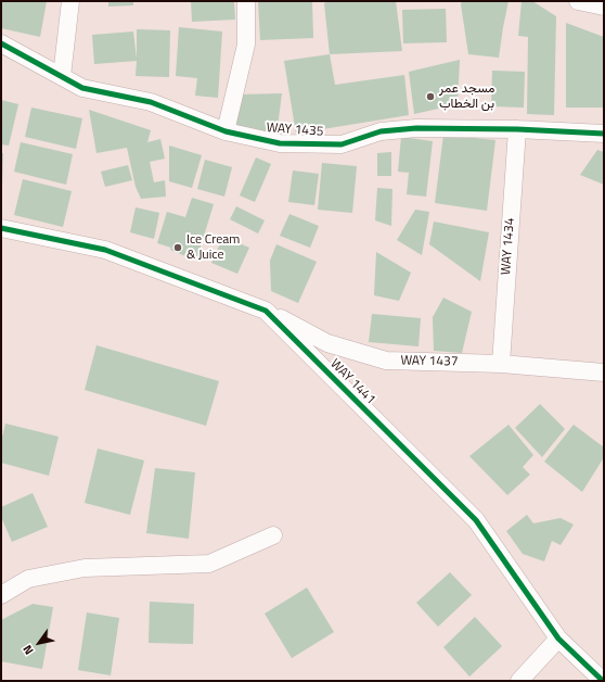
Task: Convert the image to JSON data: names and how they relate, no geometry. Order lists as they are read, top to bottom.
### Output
{
  "streets": {
    "street": [
      "WAY 1435",
      "WAY 1434",
      "WAY 1437",
      "WAY 1441"
    ]
  },
  "crossings": [
    ["WAY 1435", "WAY 1434"],
    ["WAY 1434", "WAY 1437"],
    ["WAY 1437", "WAY 1441"]
  ],
  "places": ["مسجد عمر بن الخطاب", "Ice Cream & Juice"],
  "north": "bottom left"
}
